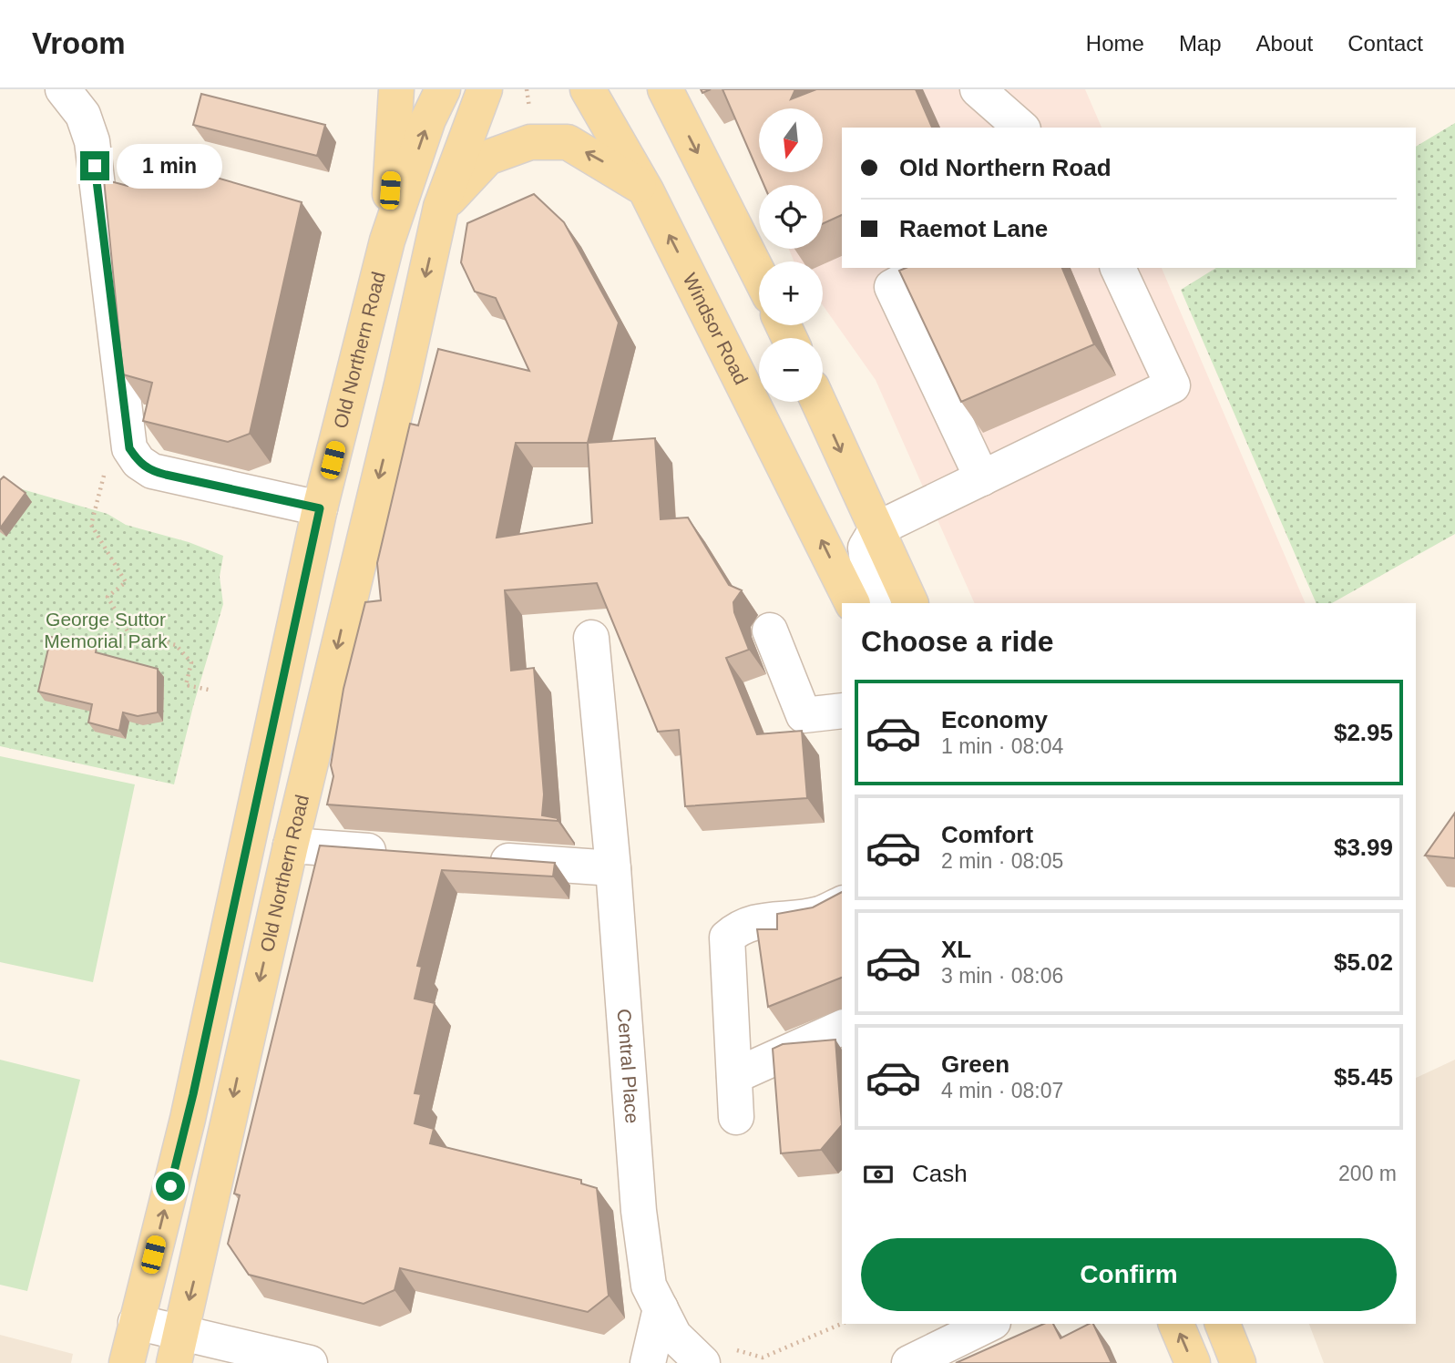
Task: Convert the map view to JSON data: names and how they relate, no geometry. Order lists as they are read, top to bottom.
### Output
{
  "streets": {
    "main road": ["Windsor Road", "Old Northern Road"],
    "street": ["Central Place"]
  },
  "parks": ["George Suttor Memorial Park"],
  "north": "bottom",
  "page": {
    "header": "Vroom",
    "nav": [
      "Home",
      "Map",
      "About",
      "Contact"
    ],
    "map_buttons": ["+", "−"],
    "banner": ["Old Northern Road", "Raemot Lane"],
    "bubble": "1 min",
    "heading": "Choose a ride",
    "list": [
      {
        "name": "Economy",
        "note": "1 min · 08:04",
        "value": "$2.95"
      },
      {
        "name": "Comfort",
        "note": "2 min · 08:05",
        "value": "$3.99"
      },
      {
        "name": "XL",
        "note": "3 min · 08:06",
        "value": "$5.02"
      },
      {
        "name": "Green",
        "note": "4 min · 08:07",
        "value": "$5.45"
      }
    ],
    "pay": ["Cash", "200 m"],
    "buttons": "Confirm"
  }
}
